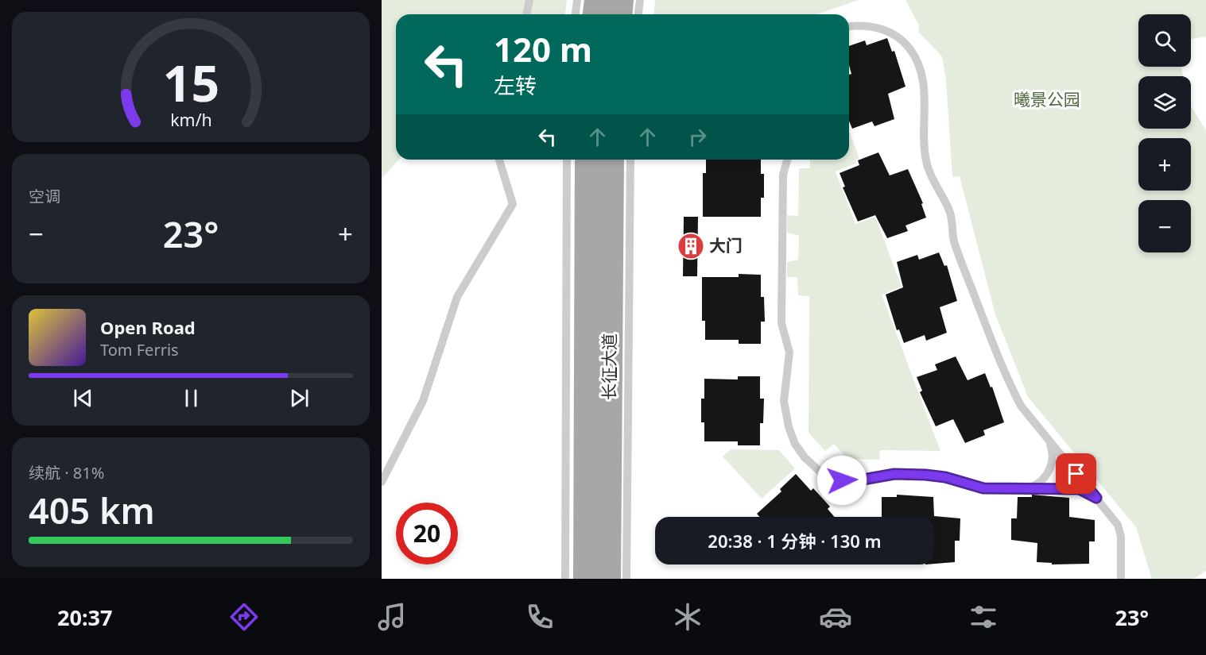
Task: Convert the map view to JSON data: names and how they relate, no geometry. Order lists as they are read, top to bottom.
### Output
{
  "streets": {
    "main road": ["长征大道"]
  },
  "parks": ["曦景公园"],
  "places": {
    "building": ["大门"]
  },
  "page": {
    "map_buttons": ["+", "−"],
    "turn": ["120 m", "左转"],
    "tile": [
      "空调",
      ["续航 · 81%", "405 km"]
    ],
    "heat": ["−", "23°", "+"],
    "song": ["Open Road", "Tom Ferris"],
    "limit": "20",
    "trip": "20:38 · 1 分钟 · 130 m",
    "tabs": ["20:37", "23°"],
    "gauge": ["15", "km/h"]
  }
}
